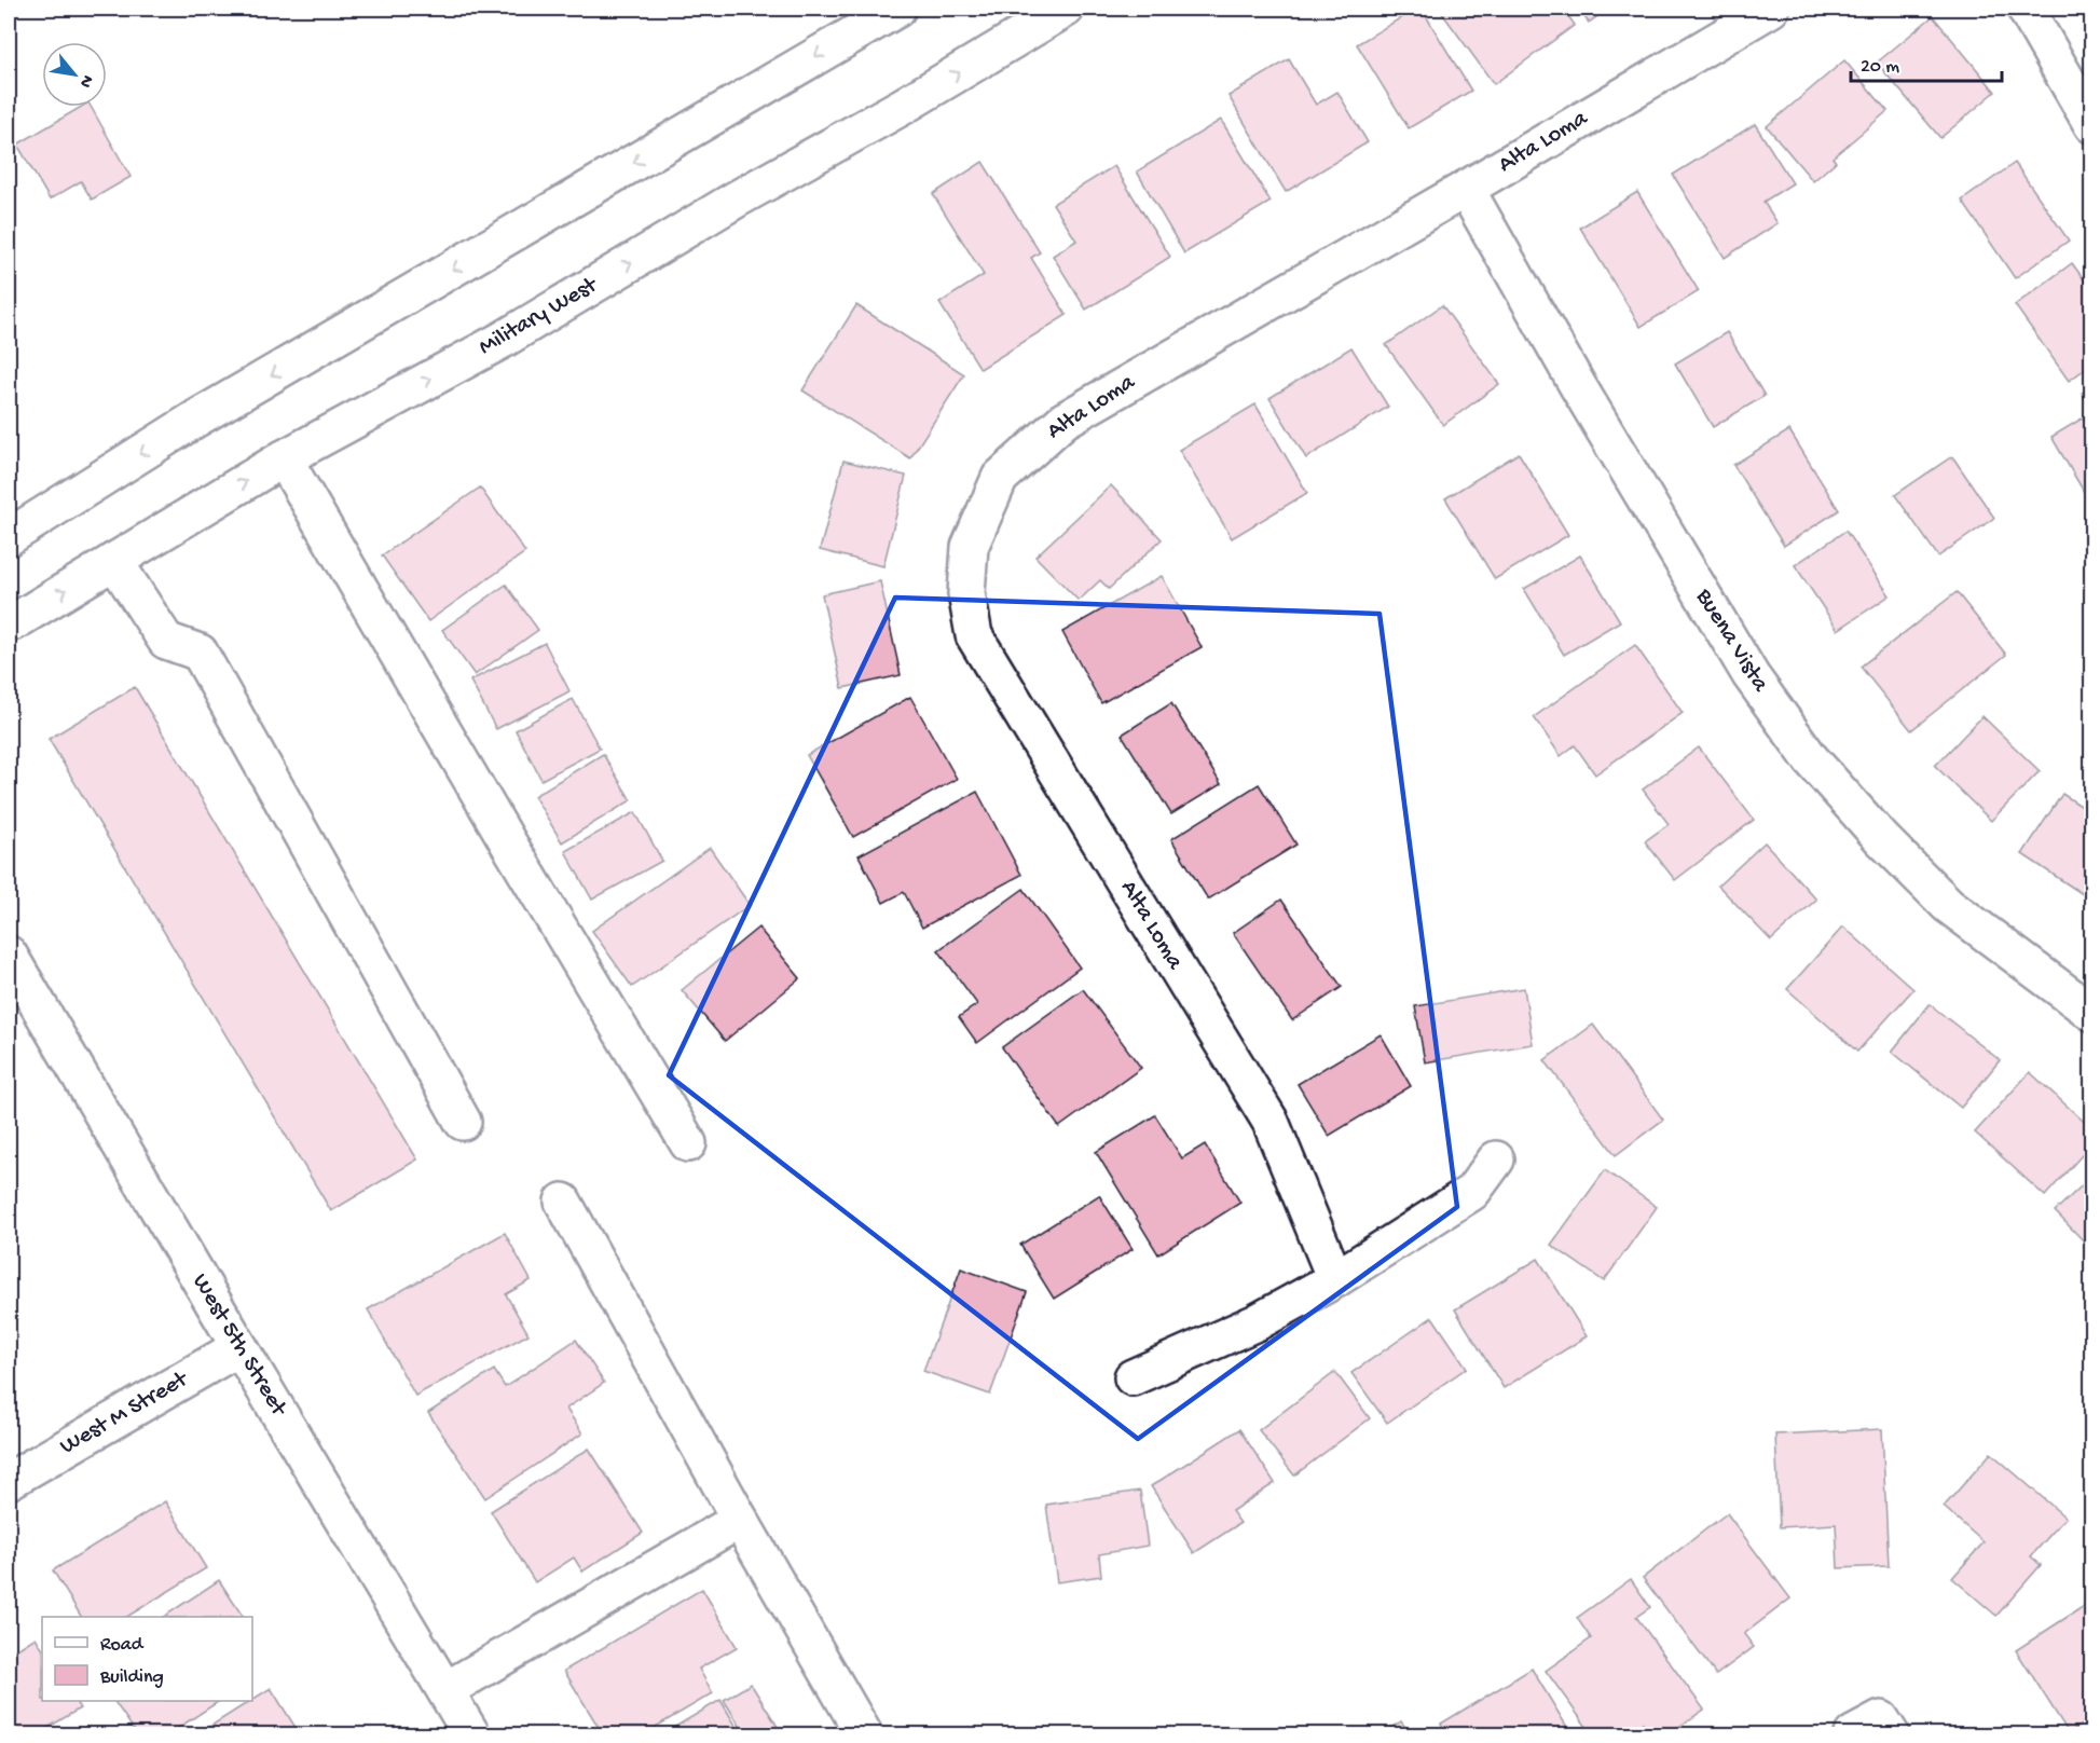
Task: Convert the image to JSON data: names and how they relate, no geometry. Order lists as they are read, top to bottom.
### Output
{
  "streets": {
    "street": [
      "Alta Loma",
      "Military West",
      "Buena Vista",
      "West 5th Street",
      "West M Street"
    ]
  },
  "crossings": [
    ["Alta Loma", "Buena Vista"],
    ["West 5th Street", "West M Street"]
  ],
  "legend": ["Road", "Building"],
  "scale_bar": "20 m",
  "north": "bottom right"
}
